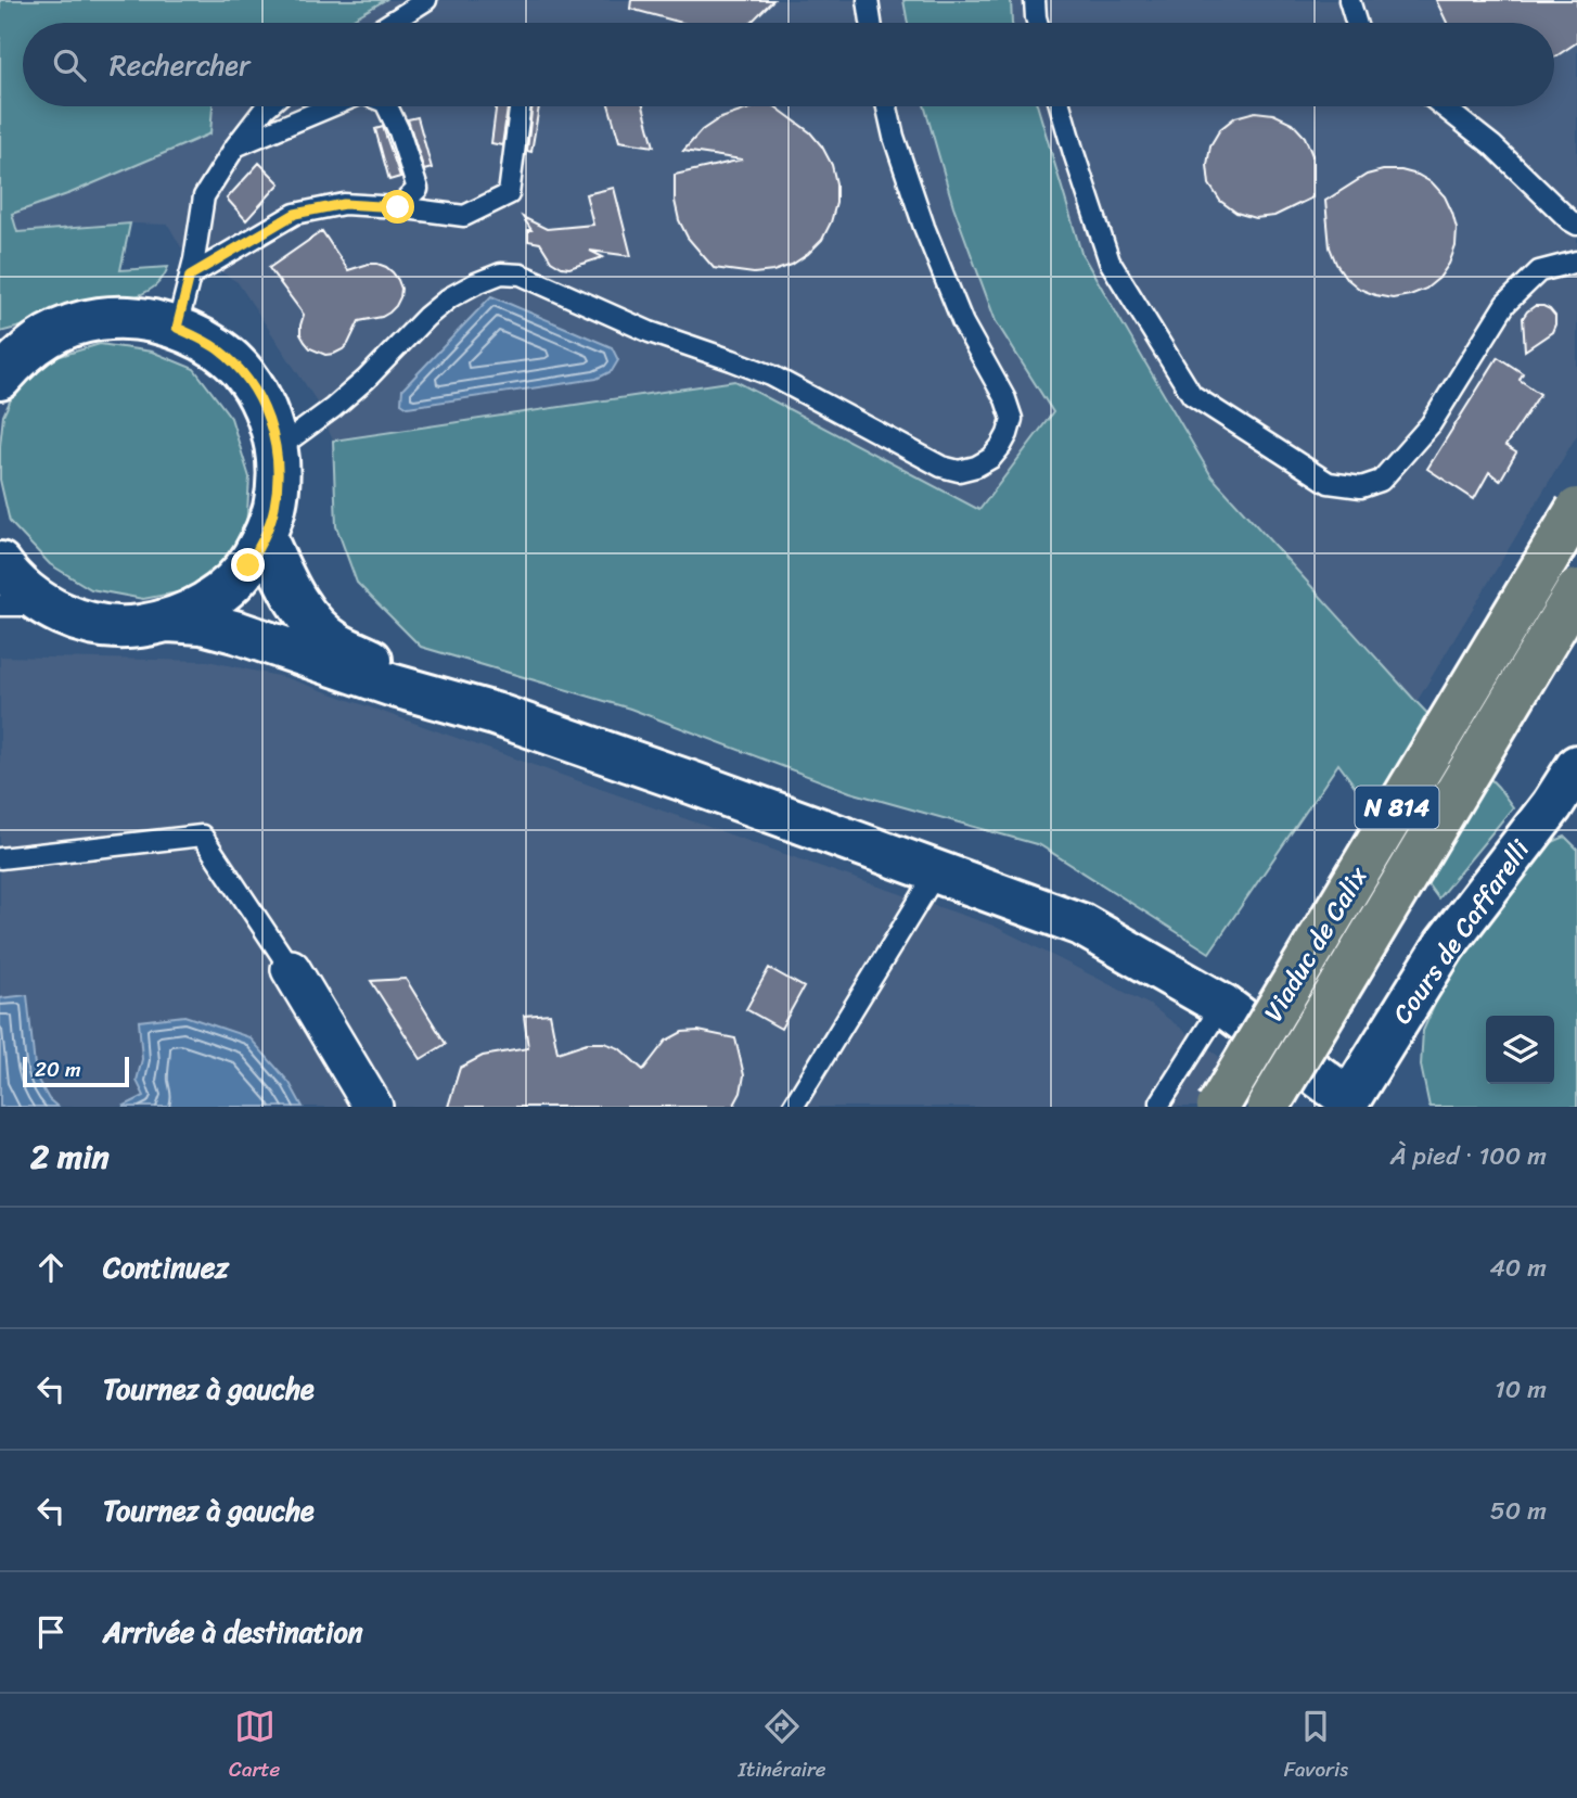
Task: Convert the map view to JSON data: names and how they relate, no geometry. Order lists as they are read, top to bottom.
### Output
{
  "streets": {
    "highway": ["N 814", "Viaduc de Calix"],
    "street": ["Cours de Caffarelli"]
  },
  "scale_bar": "20 m",
  "page": {
    "search": "Rechercher",
    "scale": "20 m",
    "heading": ["2 min", "À pied · 100 m"],
    "list": [
      ["Continuez", "40 m"],
      ["Tournez à gauche", "10 m"],
      ["Tournez à gauche", "50 m"],
      "Arrivée à destination"
    ],
    "nav": ["Carte", "Itinéraire", "Favoris"]
  }
}
